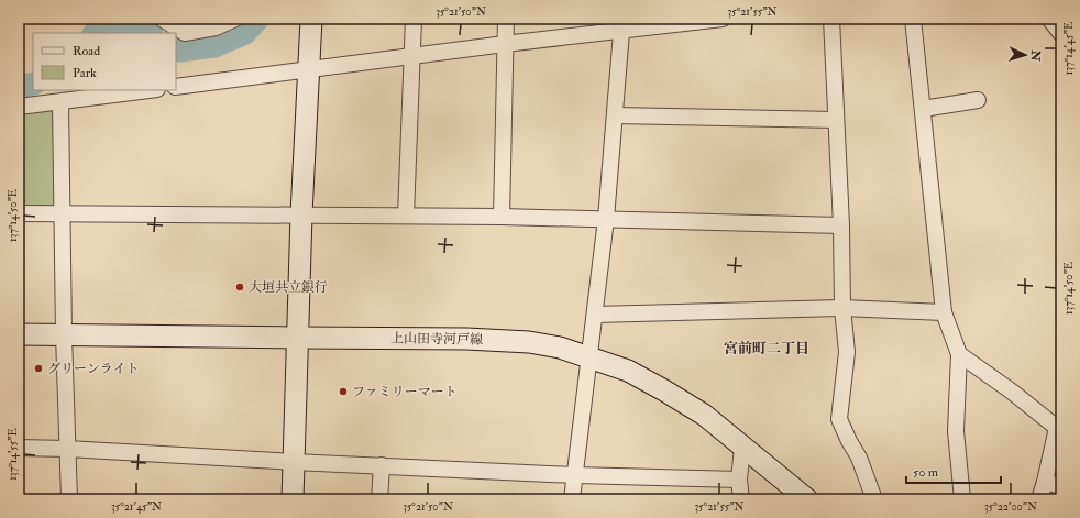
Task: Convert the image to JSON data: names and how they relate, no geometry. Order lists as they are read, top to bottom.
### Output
{
  "streets": {
    "main road": ["上山田寺河戸線"]
  },
  "districts": ["宮前町二丁目"],
  "places": ["大垣共立銀行", "グリーンライト", "ファミリーマート"],
  "legend": ["Road", "Park"],
  "scale_bar": "50 m",
  "north": "right",
  "coordinates": [
    "35°21'50\"N",
    "35°21'55\"N",
    "137°14'45\"E",
    "137°14'50\"E",
    "137°14'55\"E",
    "35°21'45\"N",
    "35°22'00\"N"
  ]
}
